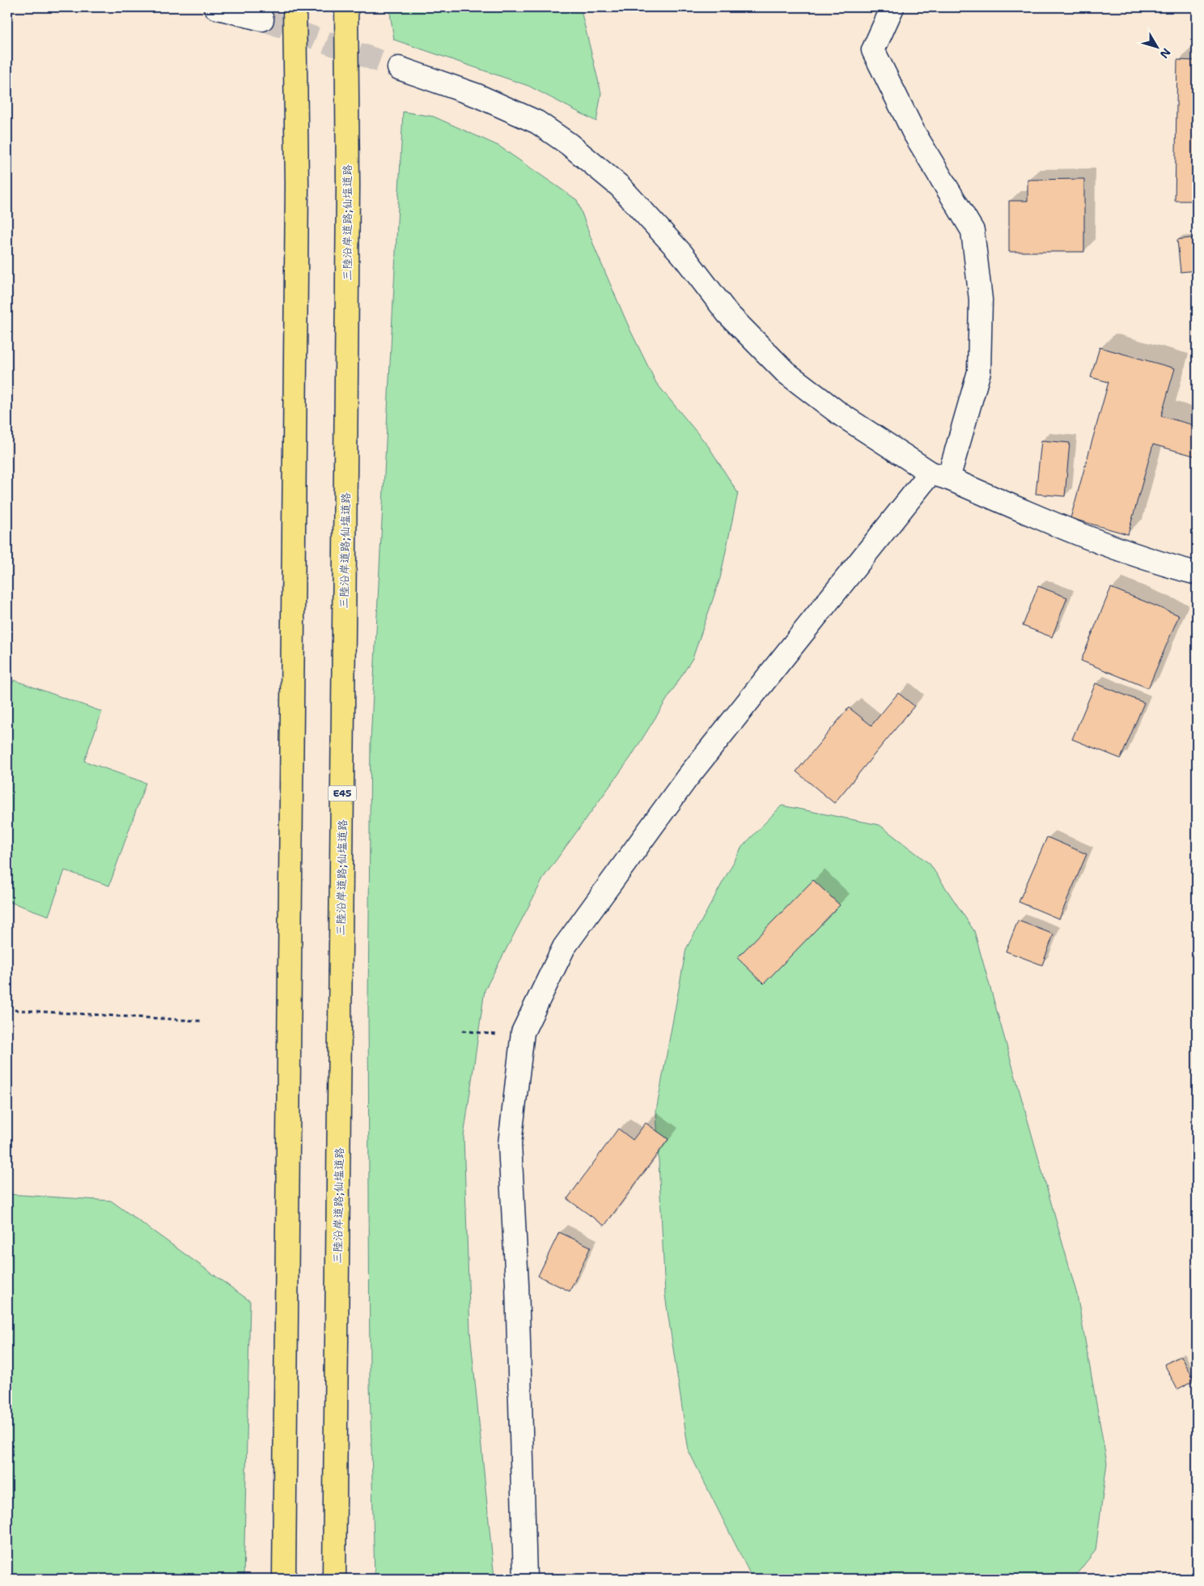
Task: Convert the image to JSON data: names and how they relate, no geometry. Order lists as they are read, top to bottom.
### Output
{
  "streets": {
    "highway": ["三陸沿岸道路;仙塩道路", "E45"]
  },
  "north": "bottom right"
}
